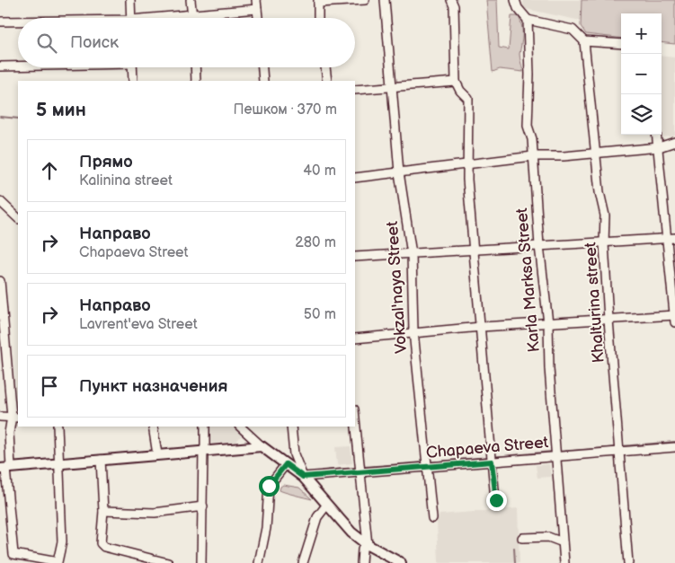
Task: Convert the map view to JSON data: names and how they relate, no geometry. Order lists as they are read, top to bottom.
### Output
{
  "streets": {
    "street": [
      "Karla Marksa Street",
      "Vokzal'naya Street",
      "Khalturina street",
      "Chapaeva Street"
    ]
  },
  "crossings": [
    ["Karla Marksa Street", "Chapaeva Street"],
    ["Vokzal'naya Street", "Chapaeva Street"],
    ["Khalturina street", "Chapaeva Street"]
  ],
  "page": {
    "map_buttons": ["+", "−"],
    "search": "Поиск",
    "heading": ["5 мин", "Пешком · 370 m"],
    "list": [
      ["Прямо", "Kalinina street", "40 m"],
      ["Направо", "Chapaeva Street", "280 m"],
      ["Направо", "Lavrent'eva Street", "50 m"],
      "Пункт назначения"
    ]
  }
}
